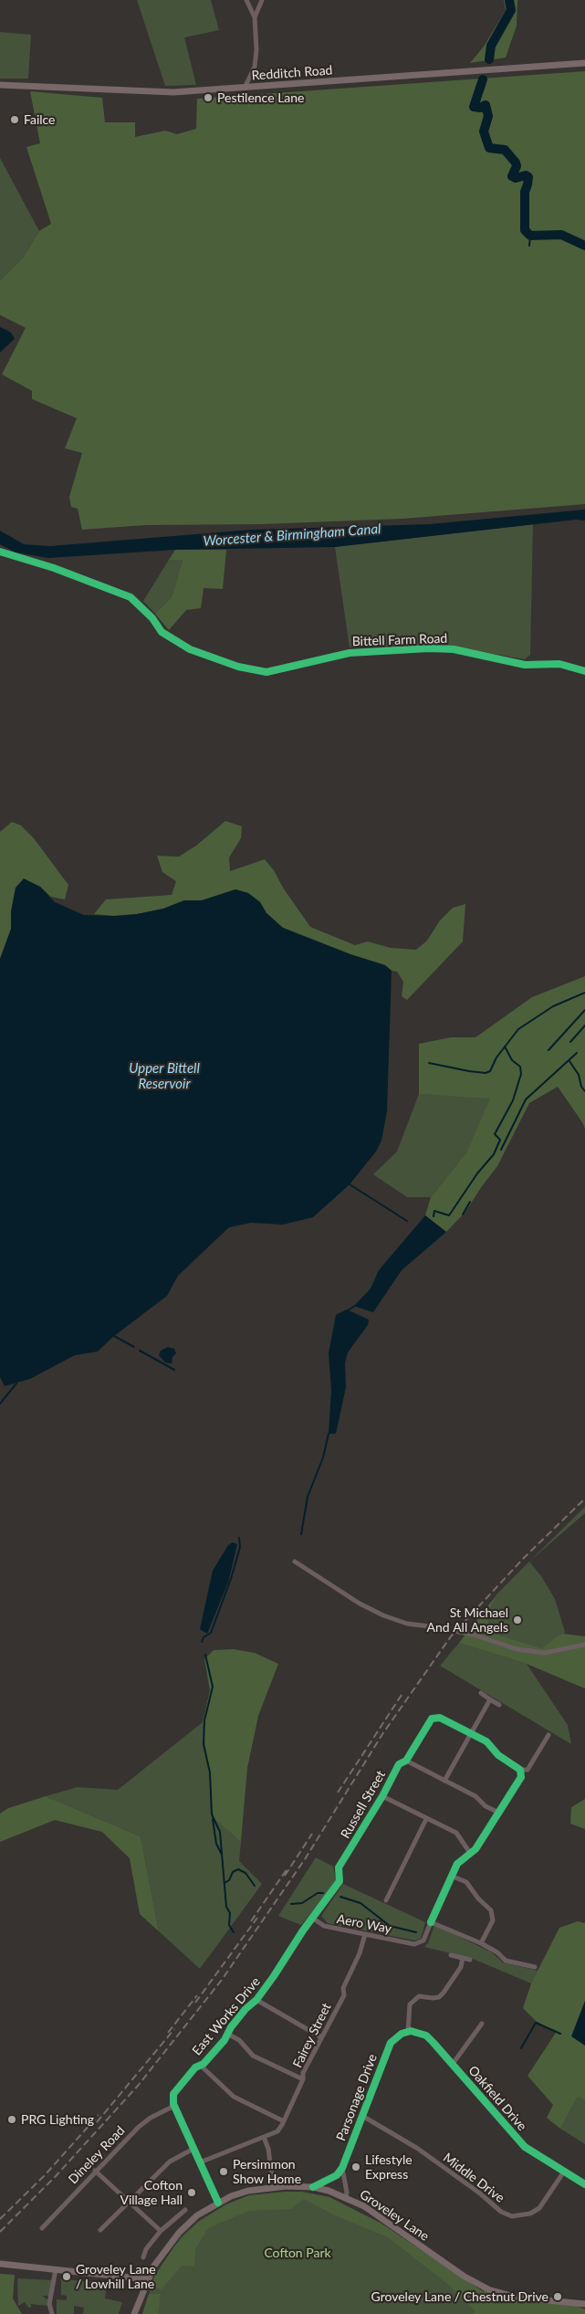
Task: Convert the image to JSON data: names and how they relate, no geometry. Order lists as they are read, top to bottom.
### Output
{
  "streets": {
    "main road": ["Redditch Road", "Groveley Lane"],
    "street": [
      "Bittell Farm Road",
      "Russell Street",
      "Aero Way",
      "East Works Drive",
      "Fairey Street",
      "Parsonage Drive",
      "Oakfield Drive",
      "Dineley Road",
      "Middle Drive"
    ]
  },
  "crossings": [
    ["Russell Street", "Aero Way"],
    ["Russell Street", "East Works Drive"],
    ["Aero Way", "East Works Drive"],
    ["Aero Way", "Fairey Street"],
    ["East Works Drive", "Dineley Road"],
    ["Parsonage Drive", "Oakfield Drive"],
    ["Parsonage Drive", "Middle Drive"],
    ["Parsonage Drive", "Groveley Lane"],
    ["Oakfield Drive", "Middle Drive"]
  ],
  "water": ["Worcester & Birmingham Canal", "Upper Bittell Reservoir"],
  "parks": ["Cofton Park"],
  "places": [
    "Pestilence Lane",
    "Failce",
    "St Michael And All Angels",
    "PRG Lighting",
    "Lifestyle Express",
    "Persimmon Show Home",
    "Cofton Village Hall",
    "Groveley Lane / Lowhill Lane",
    "Groveley Lane / Chestnut Drive"
  ]
}
